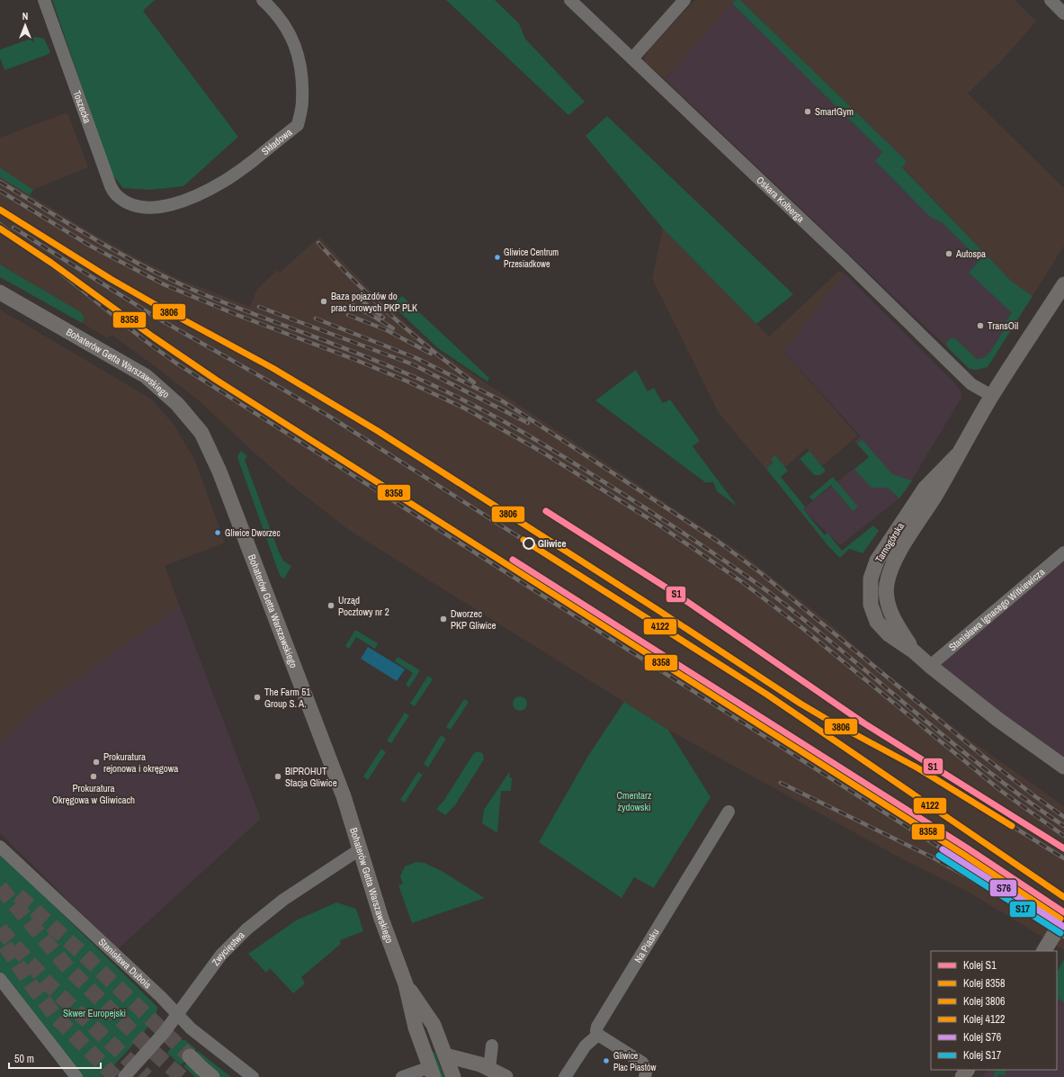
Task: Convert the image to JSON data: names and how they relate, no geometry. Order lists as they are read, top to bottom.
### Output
{
  "streets": {
    "main road": ["Bohaterów Getta Warszawskiego", "Tarnogórska"],
    "street": [
      "Toszecka",
      "Składowa",
      "Oskara Kolberga",
      "Stanisława Ignacego Witkiewicza",
      "Na Piasku",
      "Zwycięstwa",
      "Stanisława Dubois"
    ]
  },
  "crossings": [
    ["Toszecka", "Składowa"],
    ["Oskara Kolberga", "Tarnogórska"],
    ["Bohaterów Getta Warszawskiego", "Zwycięstwa"],
    ["Tarnogórska", "Stanisława Ignacego Witkiewicza"],
    ["Zwycięstwa", "Stanisława Dubois"]
  ],
  "parks": ["Cmentarz żydowski", "Skwer Europejski"],
  "places": [
    "SmartGym",
    "Autospa",
    "Gliwice Centrum Przesiadkowe",
    "Baza pojazdów do prac torowych PKP PLK",
    "TransOil",
    "Gliwice Dworzec",
    "Gliwice",
    "Urząd Pocztowy nr 2",
    "Dworzec PKP Gliwice",
    "The Farm 51 Group S. A.",
    "Prokuratura rejonowa i okręgowa",
    "Prokuratura Okręgowa w Gliwicach",
    "BIPROHUT Stacja Gliwice",
    "Gliwice Plac Piastów"
  ],
  "lines": [
    "rail line 3806",
    "rail line 8358",
    "rail line S1",
    "rail line 4122",
    "rail line S76",
    "rail line S17"
  ],
  "legend": [
    "Kolej S1",
    "Kolej 8358",
    "Kolej 3806",
    "Kolej 4122",
    "Kolej S76",
    "Kolej S17"
  ],
  "scale_bar": "50 m",
  "north": "top"
}
